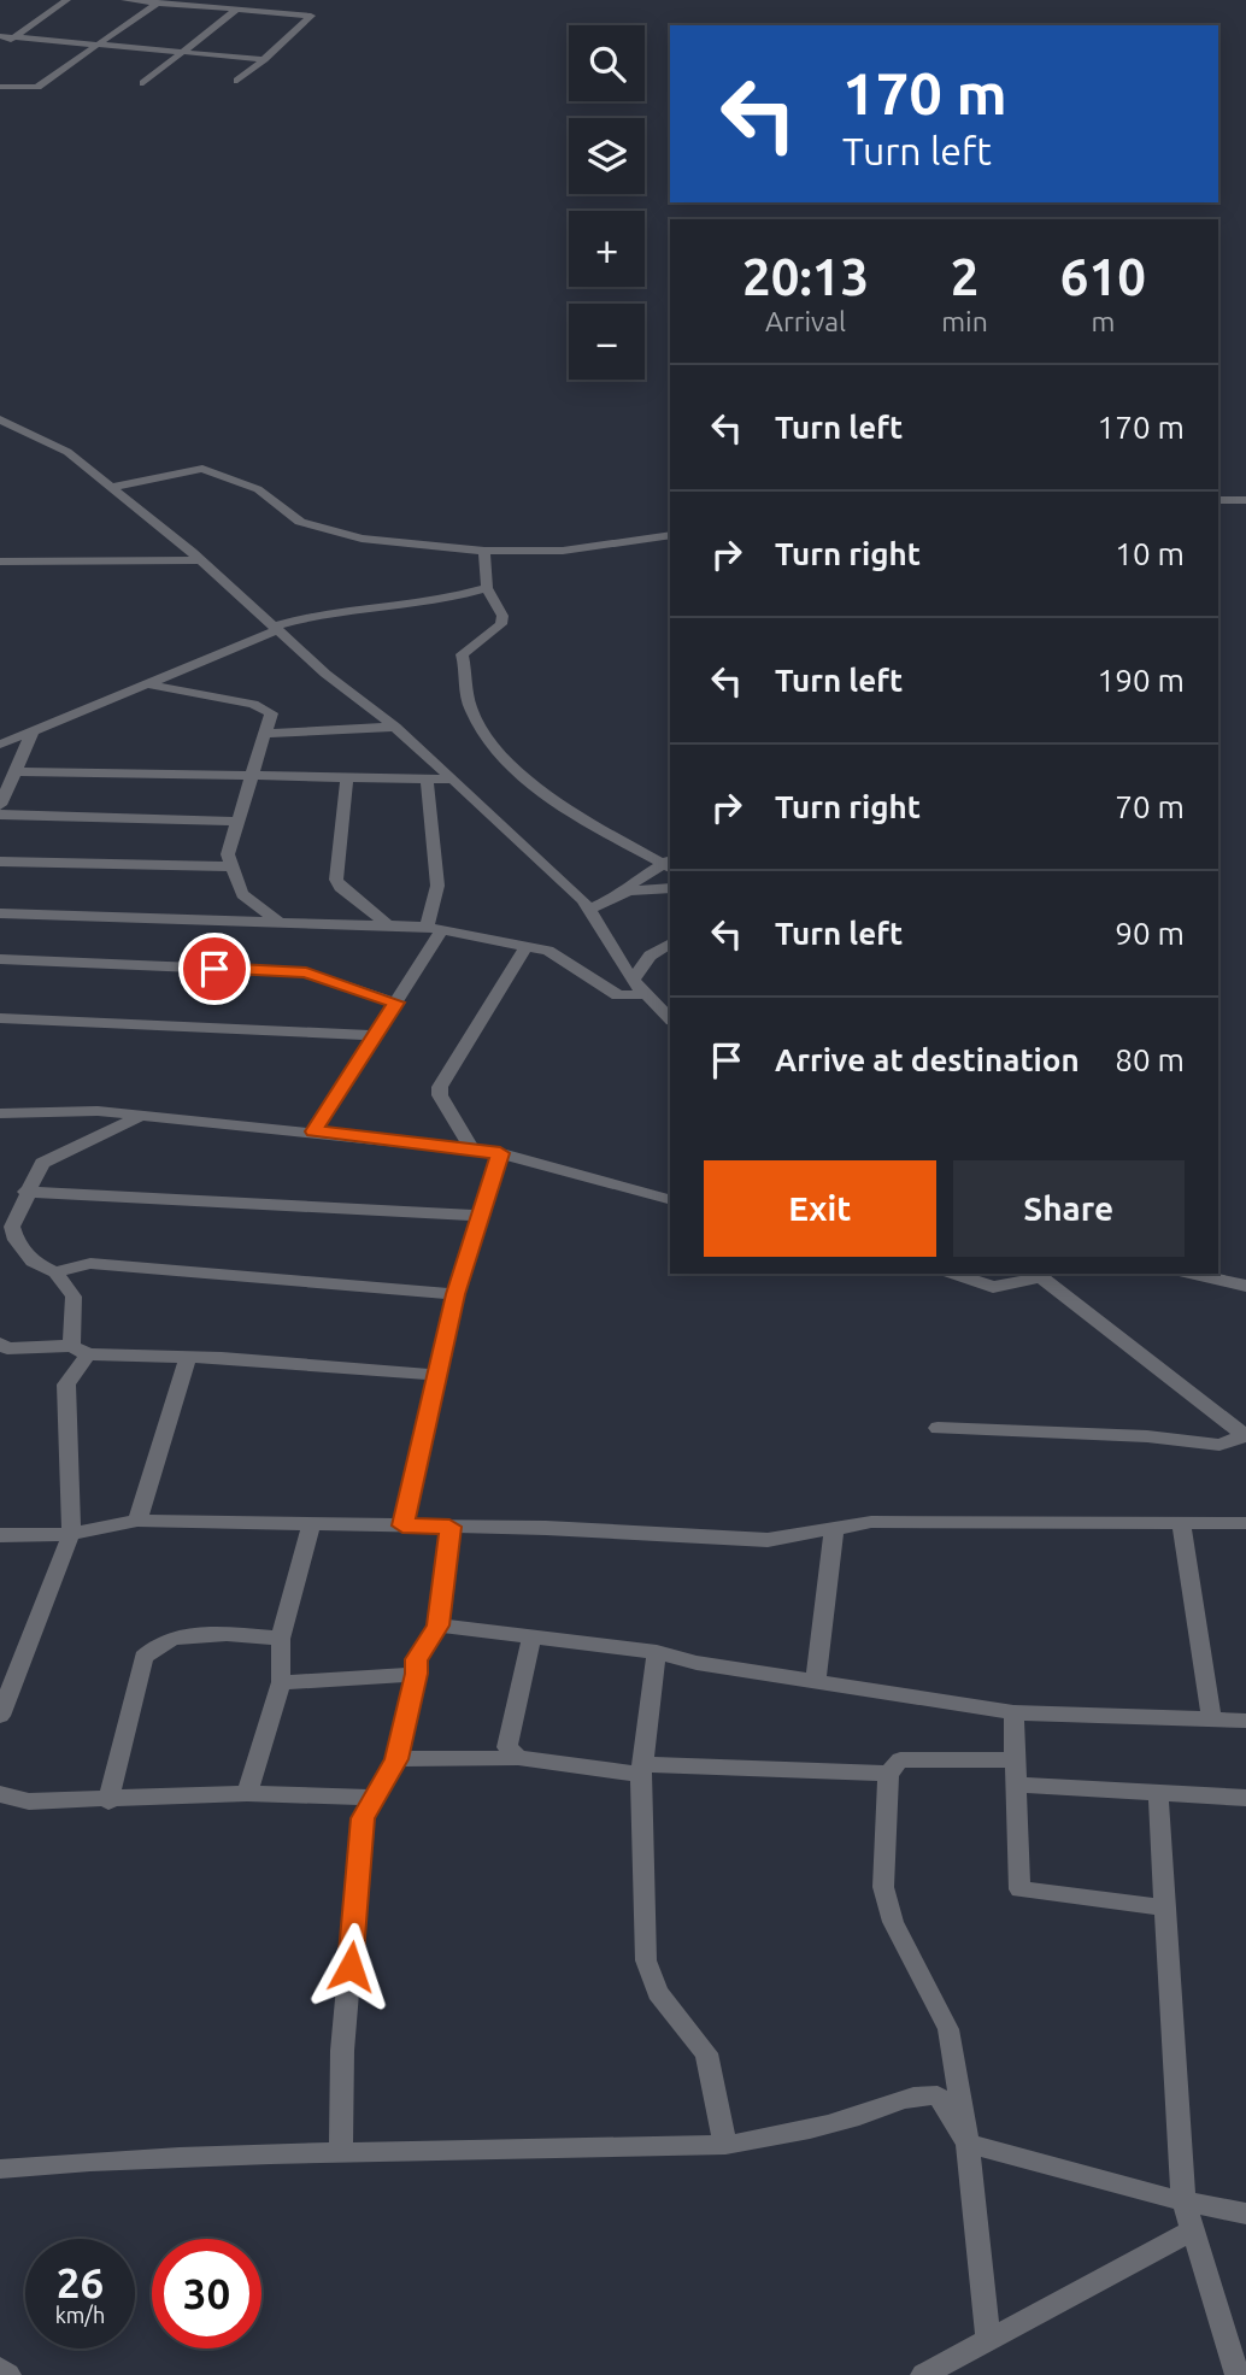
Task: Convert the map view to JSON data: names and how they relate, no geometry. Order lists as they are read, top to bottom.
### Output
{
  "page": {
    "map_buttons": ["+", "−"],
    "turn": ["170 m", "Turn left"],
    "eta": [
      "20:13",
      "Arrival",
      "2",
      "min",
      "610",
      "m"
    ],
    "list": [
      {
        "name": "Turn left",
        "value": "170 m"
      },
      {
        "name": "Turn right",
        "value": "10 m"
      },
      {
        "name": "Turn left",
        "value": "190 m"
      },
      {
        "name": "Turn right",
        "value": "70 m"
      },
      {
        "name": "Turn left",
        "value": "90 m"
      },
      {
        "name": "Arrive at destination",
        "value": "80 m"
      }
    ],
    "buttons": ["Exit", "Share"],
    "speed": "26 km/h",
    "limit": "30"
  }
}
